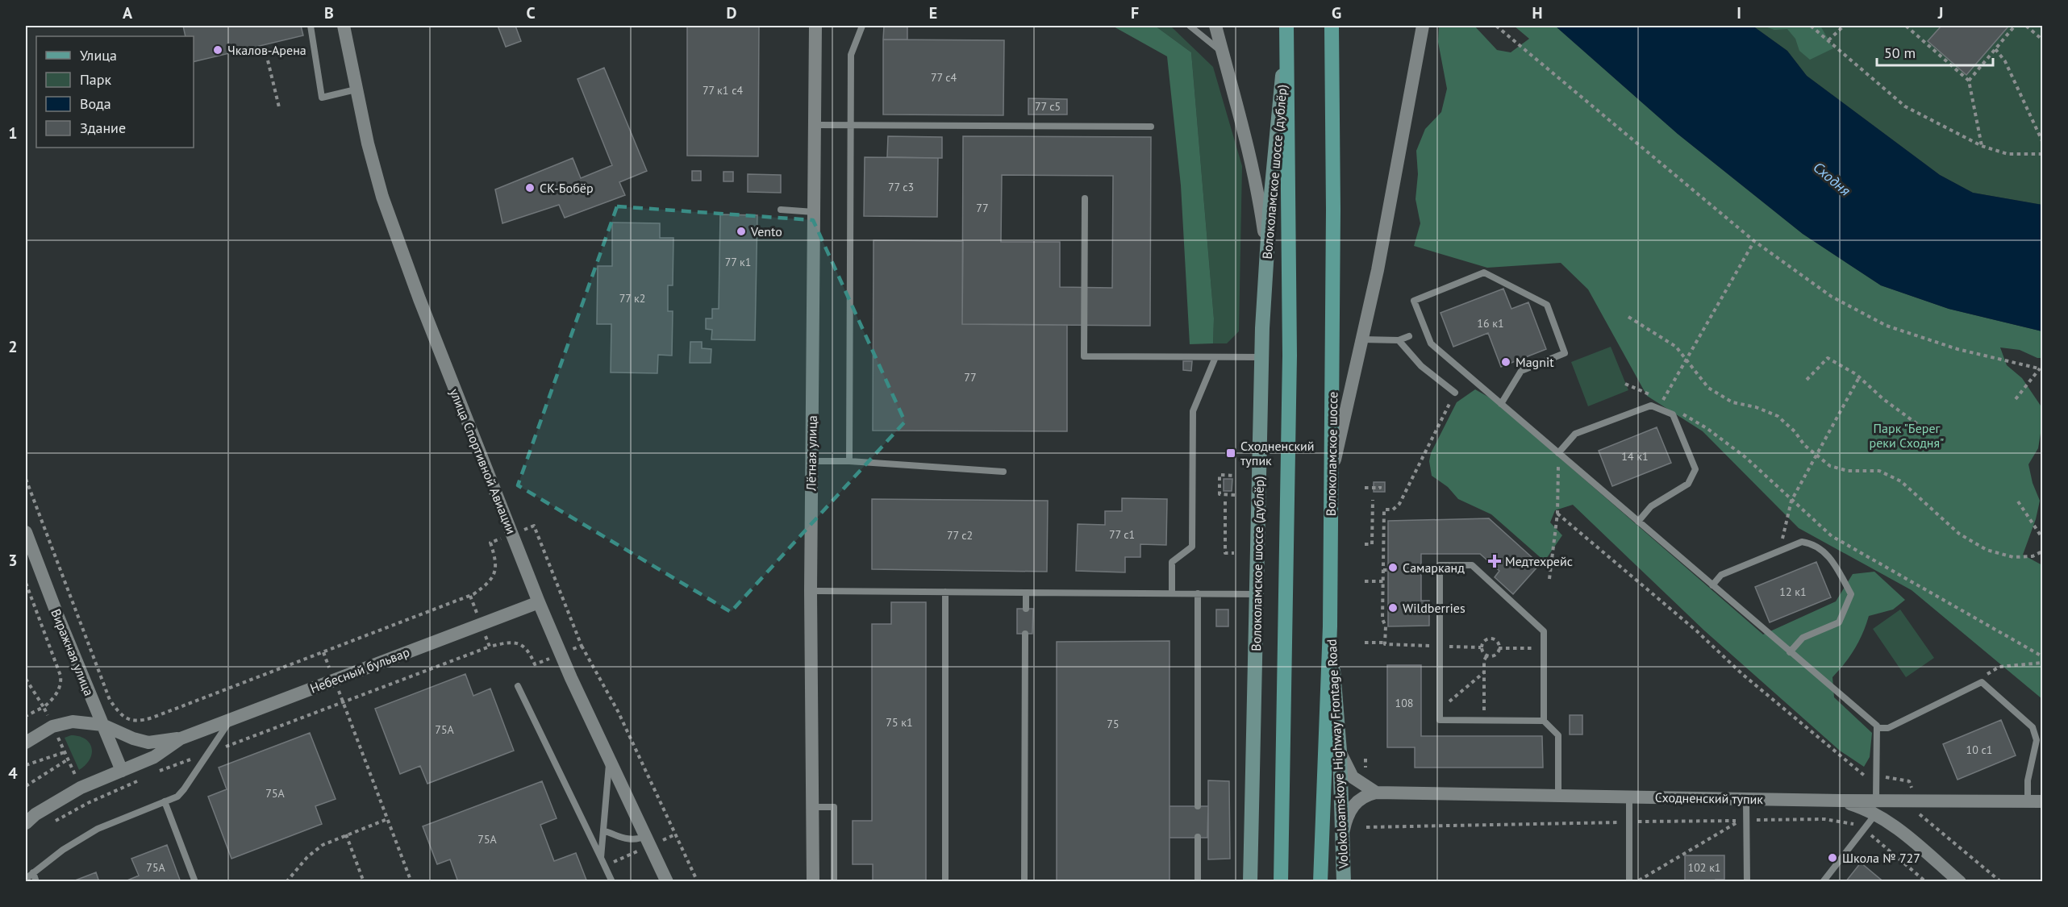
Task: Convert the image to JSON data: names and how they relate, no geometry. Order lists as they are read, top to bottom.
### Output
{
  "streets": {
    "main road": ["Волоколамское шоссе"],
    "street": [
      "Волоколамское шоссе (дублёр)",
      "Лётная улица",
      "улица Спортивной Авиации",
      "Виражная улица",
      "Небесный бульвар",
      "Volokoloamskoye Highway Frontage Road",
      "Сходненский тупик"
    ]
  },
  "crossings": [
    ["Волоколамское шоссе", "Volokoloamskoye Highway Frontage Road"],
    ["улица Спортивной Авиации", "Небесный бульвар"],
    ["Виражная улица", "Небесный бульвар"],
    ["Volokoloamskoye Highway Frontage Road", "Сходненский тупик"]
  ],
  "water": ["Сходня"],
  "parks": ["Парк \"Берег реки Сходня\""],
  "places": {
    "other": [
      "Чкалов-Арена",
      "СК-Бобёр",
      "Vento",
      "Magnit",
      "Самарканд",
      "Wildberries",
      "Школа № 727"
    ],
    "transit": ["Сходненский тупик"],
    "health": ["Медтехрейс"]
  },
  "house_numbers": [
    "77 с4",
    "77 к1 с4",
    "77 с5",
    "77 с3",
    "77",
    "77 к1",
    "77 к2",
    "16 к1",
    "77",
    "14 к1",
    "77 с1",
    "77 с2",
    "12 к1",
    "108",
    "75 к1",
    "75",
    "75А",
    "10 с1",
    "75А",
    "75А",
    "75А",
    "102 к1"
  ],
  "legend": [
    "Улица",
    "Парк",
    "Вода",
    "Здание"
  ],
  "scale_bar": "50 m",
  "grid": {
    "columns": [
      "A",
      "B",
      "C",
      "D",
      "E",
      "F",
      "G",
      "H",
      "I",
      "J"
    ],
    "rows": [
      "1",
      "2",
      "3",
      "4"
    ]
  }
}
